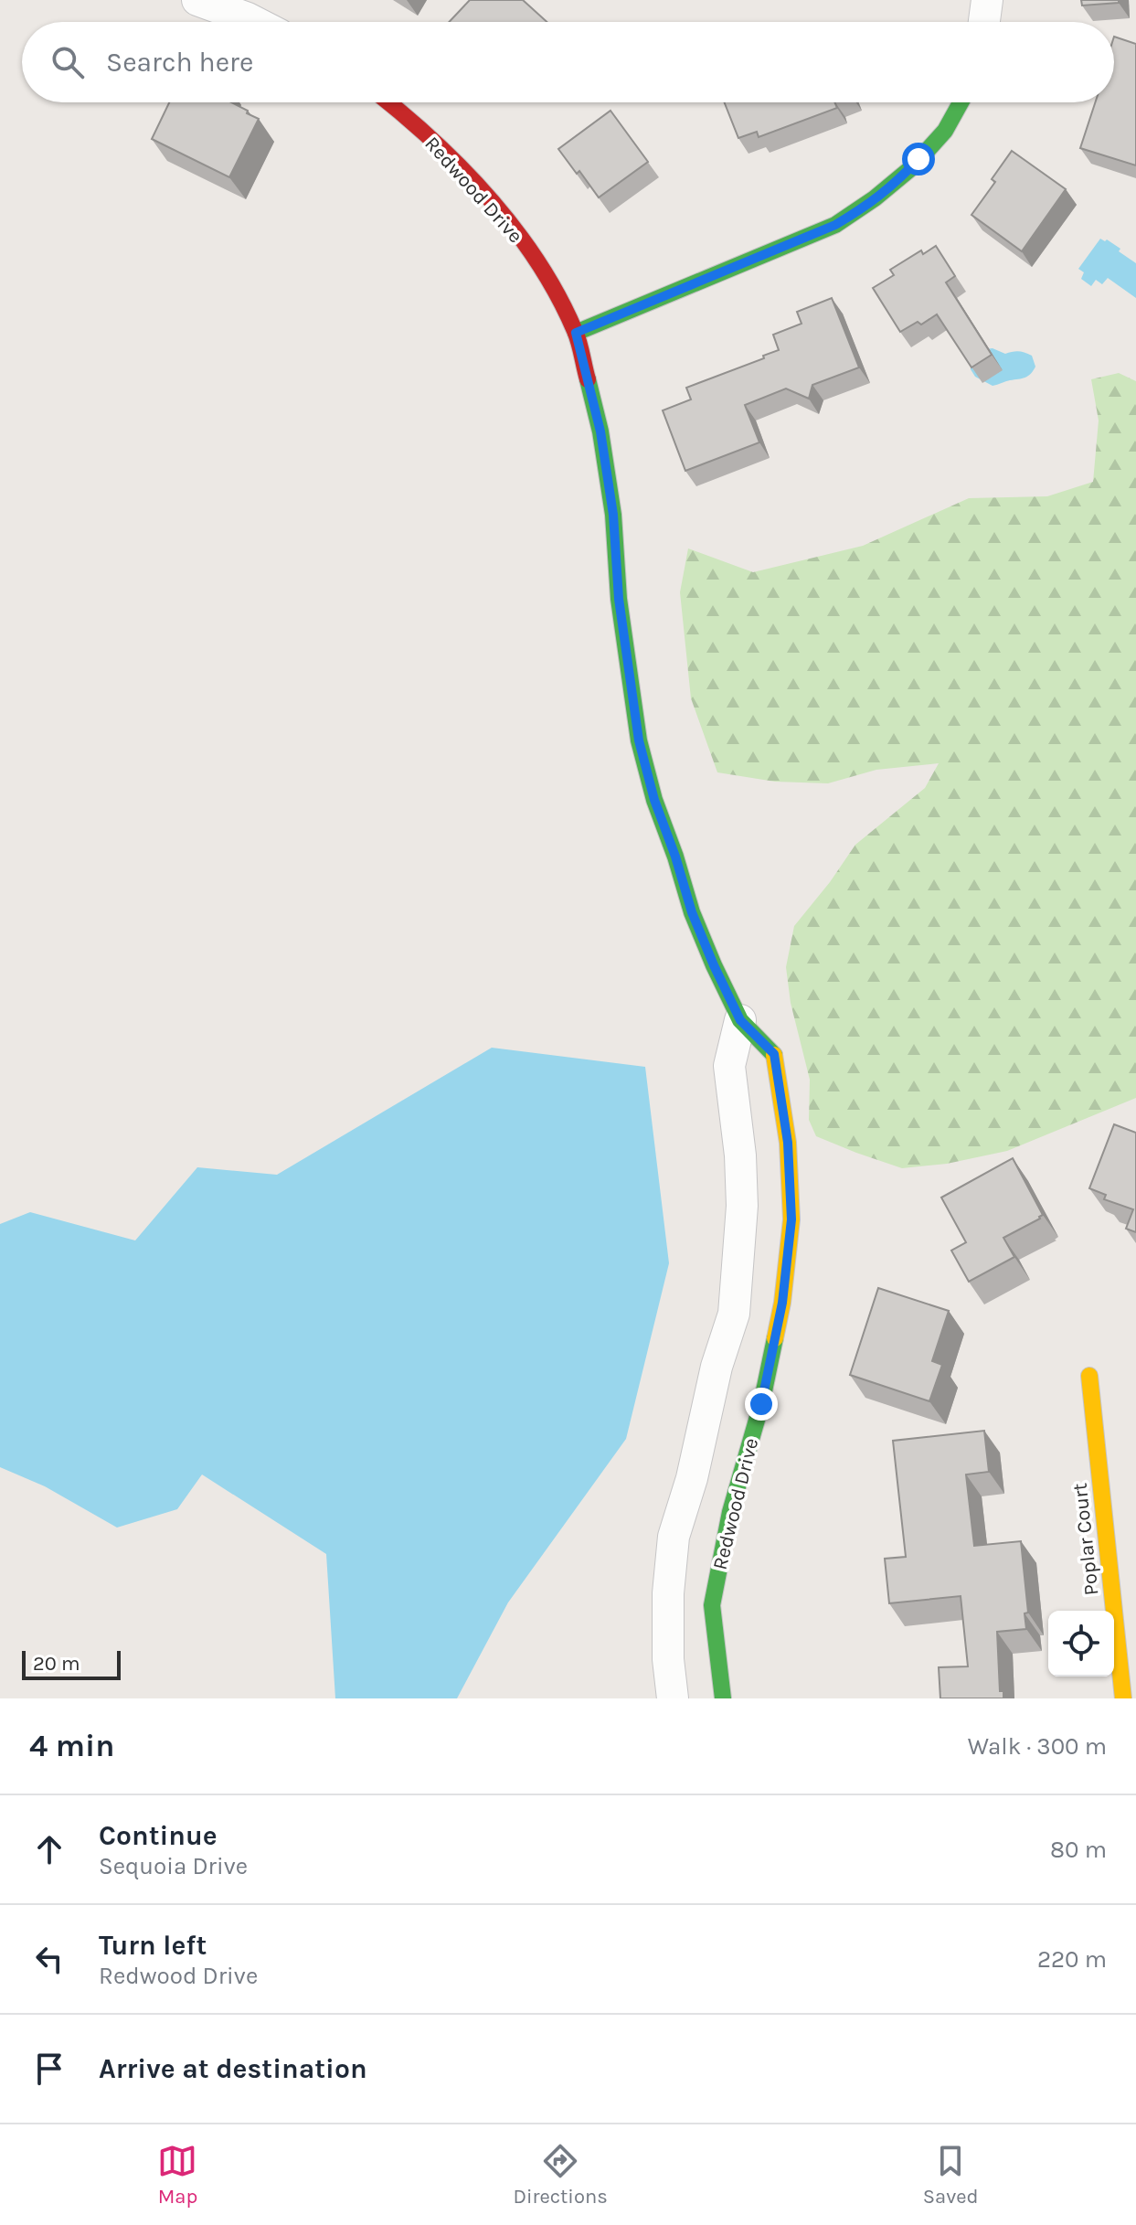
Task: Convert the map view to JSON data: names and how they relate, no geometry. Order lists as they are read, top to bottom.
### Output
{
  "streets": {
    "street": ["Redwood Drive", "Poplar Court"]
  },
  "scale_bar": "20 m",
  "page": {
    "search": "Search here",
    "scale": "20 m",
    "heading": ["4 min", "Walk · 300 m"],
    "list": [
      ["Continue", "Sequoia Drive", "80 m"],
      ["Turn left", "Redwood Drive", "220 m"],
      "Arrive at destination"
    ],
    "nav": ["Map", "Directions", "Saved"]
  }
}
